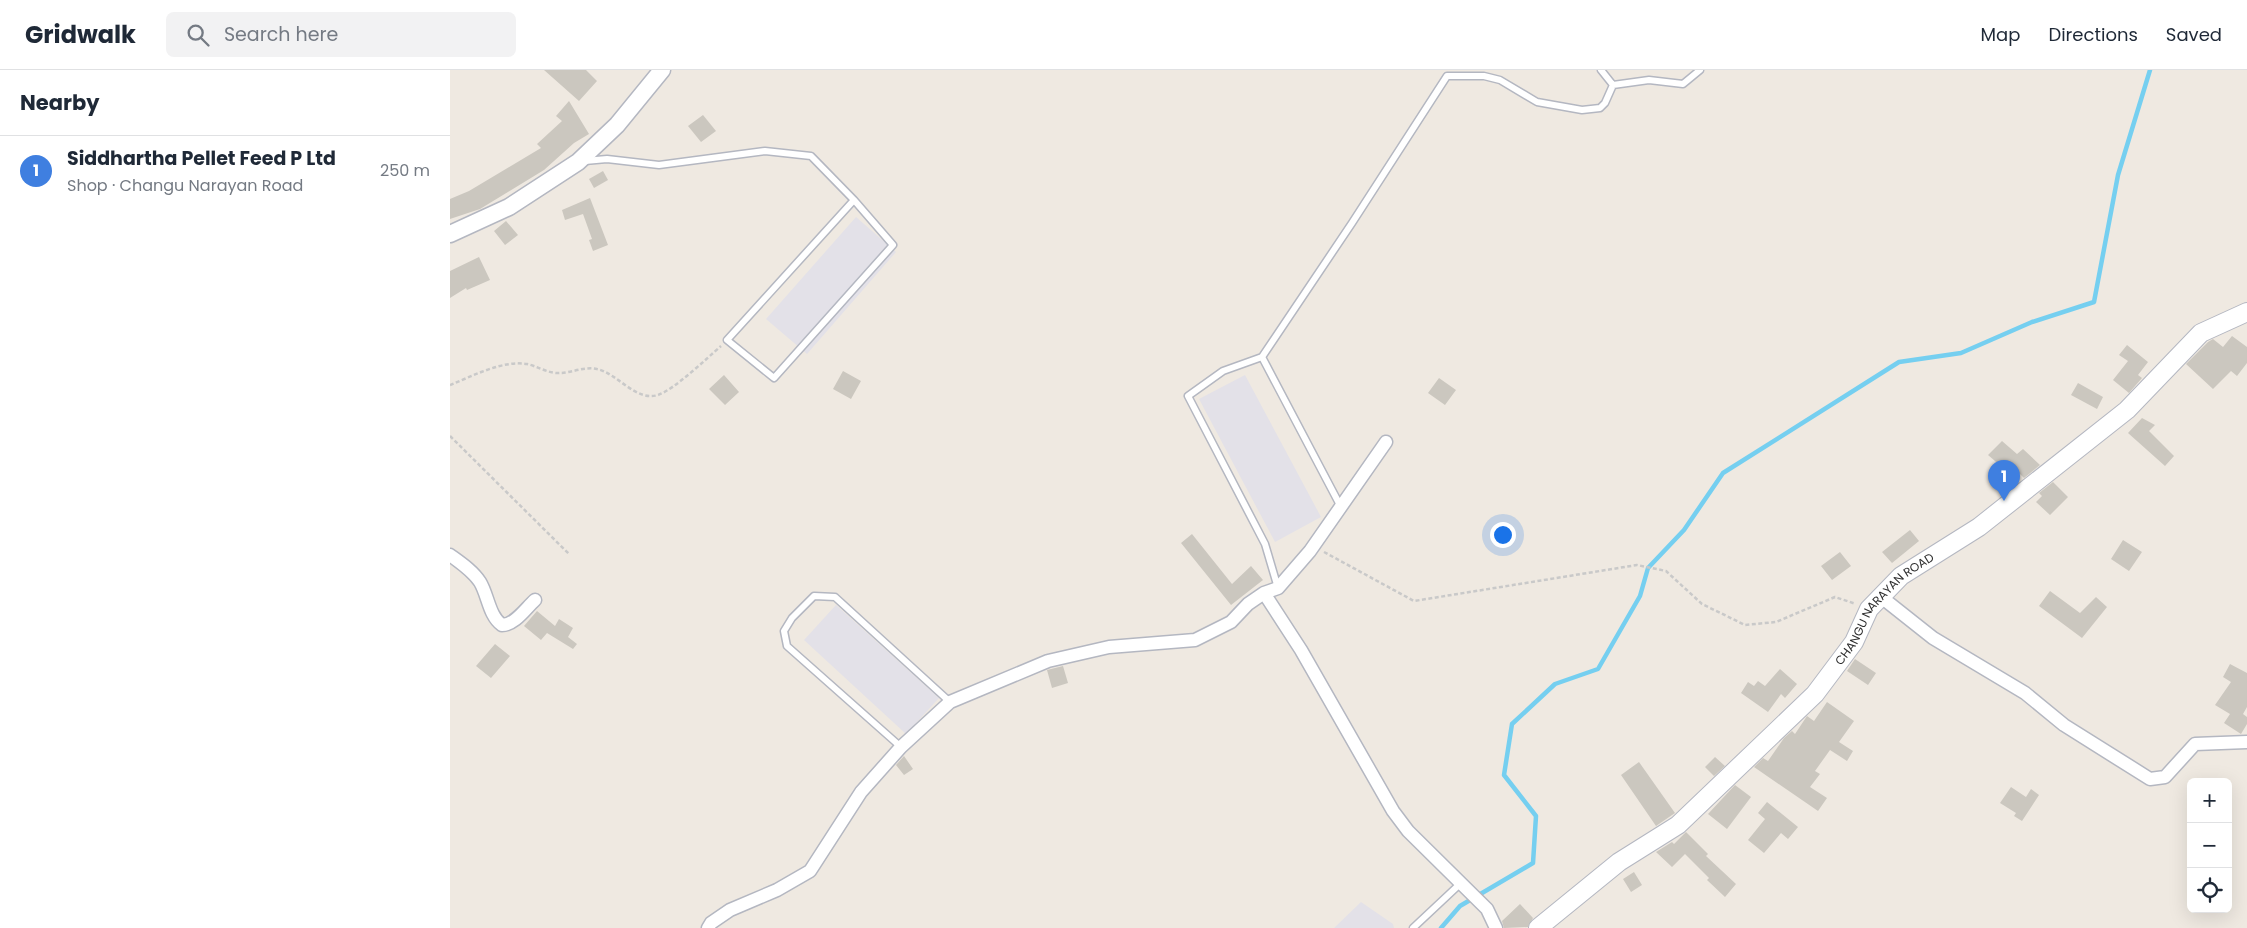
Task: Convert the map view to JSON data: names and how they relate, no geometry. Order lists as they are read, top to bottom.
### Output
{
  "streets": {
    "main road": ["CHANGU NARAYAN ROAD"]
  },
  "page": {
    "header": "Gridwalk",
    "search": "Search here",
    "nav": ["Map", "Directions", "Saved"],
    "heading": "Nearby",
    "list": [
      {
        "mark": "1",
        "name": "Siddhartha Pellet Feed P Ltd",
        "note": "Shop · Changu Narayan Road",
        "value": "250 m"
      }
    ],
    "pins": "1",
    "map_buttons": ["+", "−"]
  }
}
